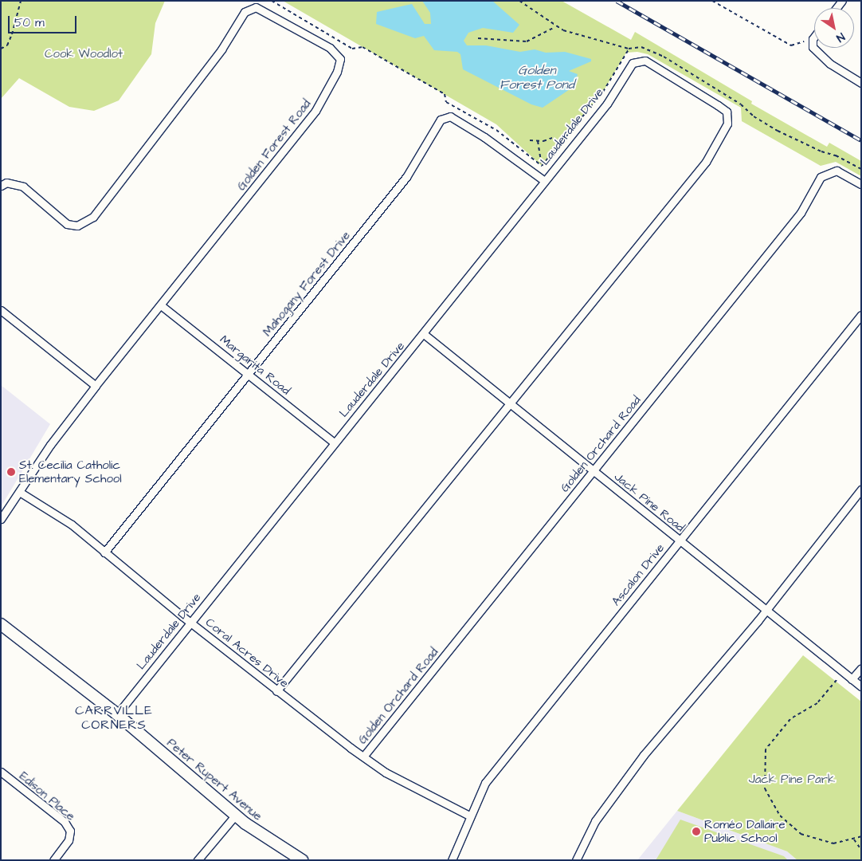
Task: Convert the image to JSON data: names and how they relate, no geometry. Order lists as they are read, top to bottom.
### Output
{
  "streets": {
    "street": [
      "Lauderdale Drive",
      "Golden Forest Road",
      "Mahogany Forest Drive",
      "Margarita Road",
      "Golden Orchard Road",
      "Jack Pine Road",
      "Ascalon Drive",
      "Coral Acres Drive",
      "Peter Rupert Avenue",
      "Edison Place"
    ]
  },
  "crossings": [
    ["Lauderdale Drive", "Mahogany Forest Drive"],
    ["Lauderdale Drive", "Margarita Road"],
    ["Lauderdale Drive", "Jack Pine Road"],
    ["Lauderdale Drive", "Coral Acres Drive"],
    ["Lauderdale Drive", "Peter Rupert Avenue"],
    ["Golden Forest Road", "Margarita Road"],
    ["Golden Forest Road", "Coral Acres Drive"],
    ["Mahogany Forest Drive", "Margarita Road"],
    ["Mahogany Forest Drive", "Coral Acres Drive"],
    ["Golden Orchard Road", "Jack Pine Road"],
    ["Golden Orchard Road", "Coral Acres Drive"],
    ["Jack Pine Road", "Ascalon Drive"],
    ["Ascalon Drive", "Coral Acres Drive"]
  ],
  "districts": ["CARRVILLE CORNERS"],
  "water": ["Golden Forest Pond"],
  "parks": ["Cook Woodlot", "Jack Pine Park"],
  "places": ["St. Cecilia Catholic Elementary School", "Roméo Dallaire Public School"],
  "scale_bar": "50 m",
  "north": "bottom right"
}
